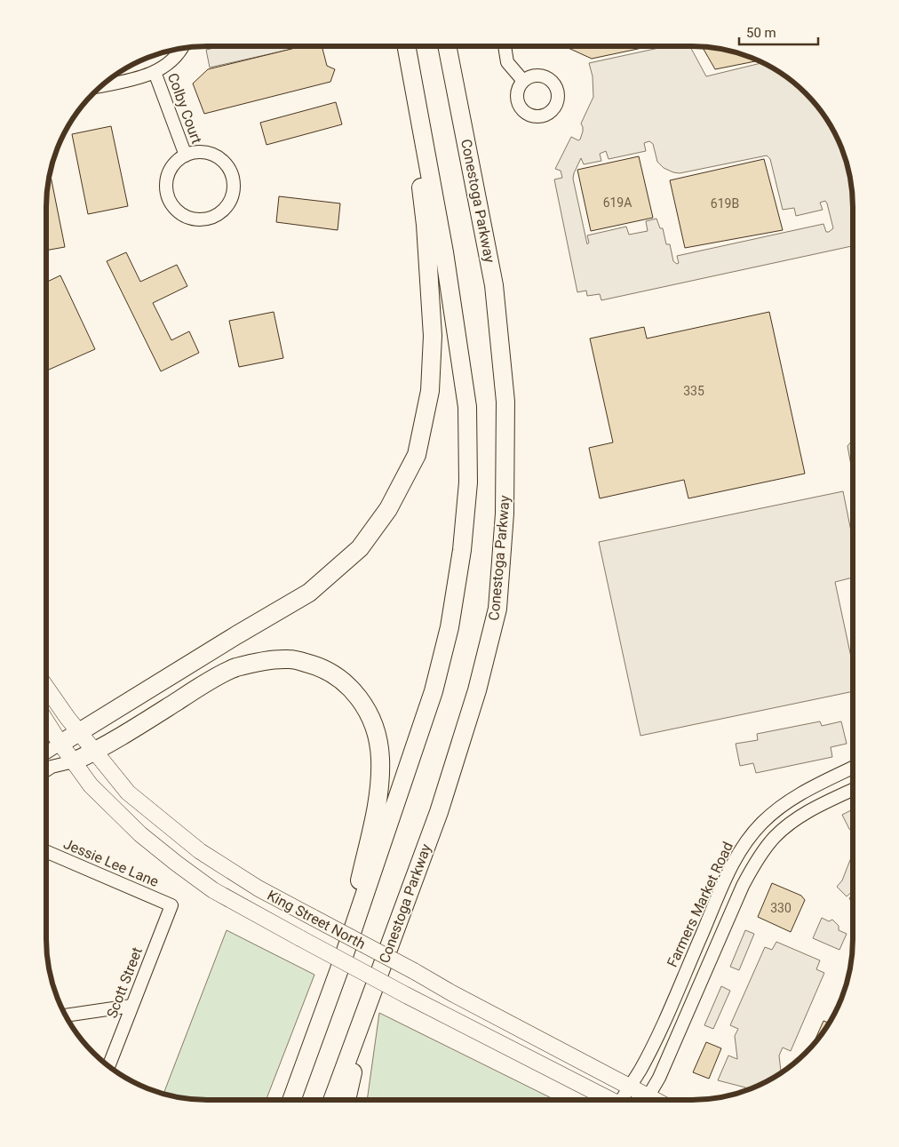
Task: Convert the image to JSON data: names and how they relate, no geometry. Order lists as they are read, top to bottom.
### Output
{
  "streets": {
    "highway": ["Conestoga Parkway"],
    "main road": ["King Street North"],
    "street": [
      "Colby Court",
      "Jessie Lee Lane",
      "Farmers Market Road",
      "Scott Street"
    ]
  },
  "crossings": [
    ["Jessie Lee Lane", "Scott Street"],
    ["Farmers Market Road", "King Street North"]
  ],
  "house_numbers": [
    "619A",
    "619B",
    "335",
    "330"
  ],
  "scale_bar": "50 m"
}
